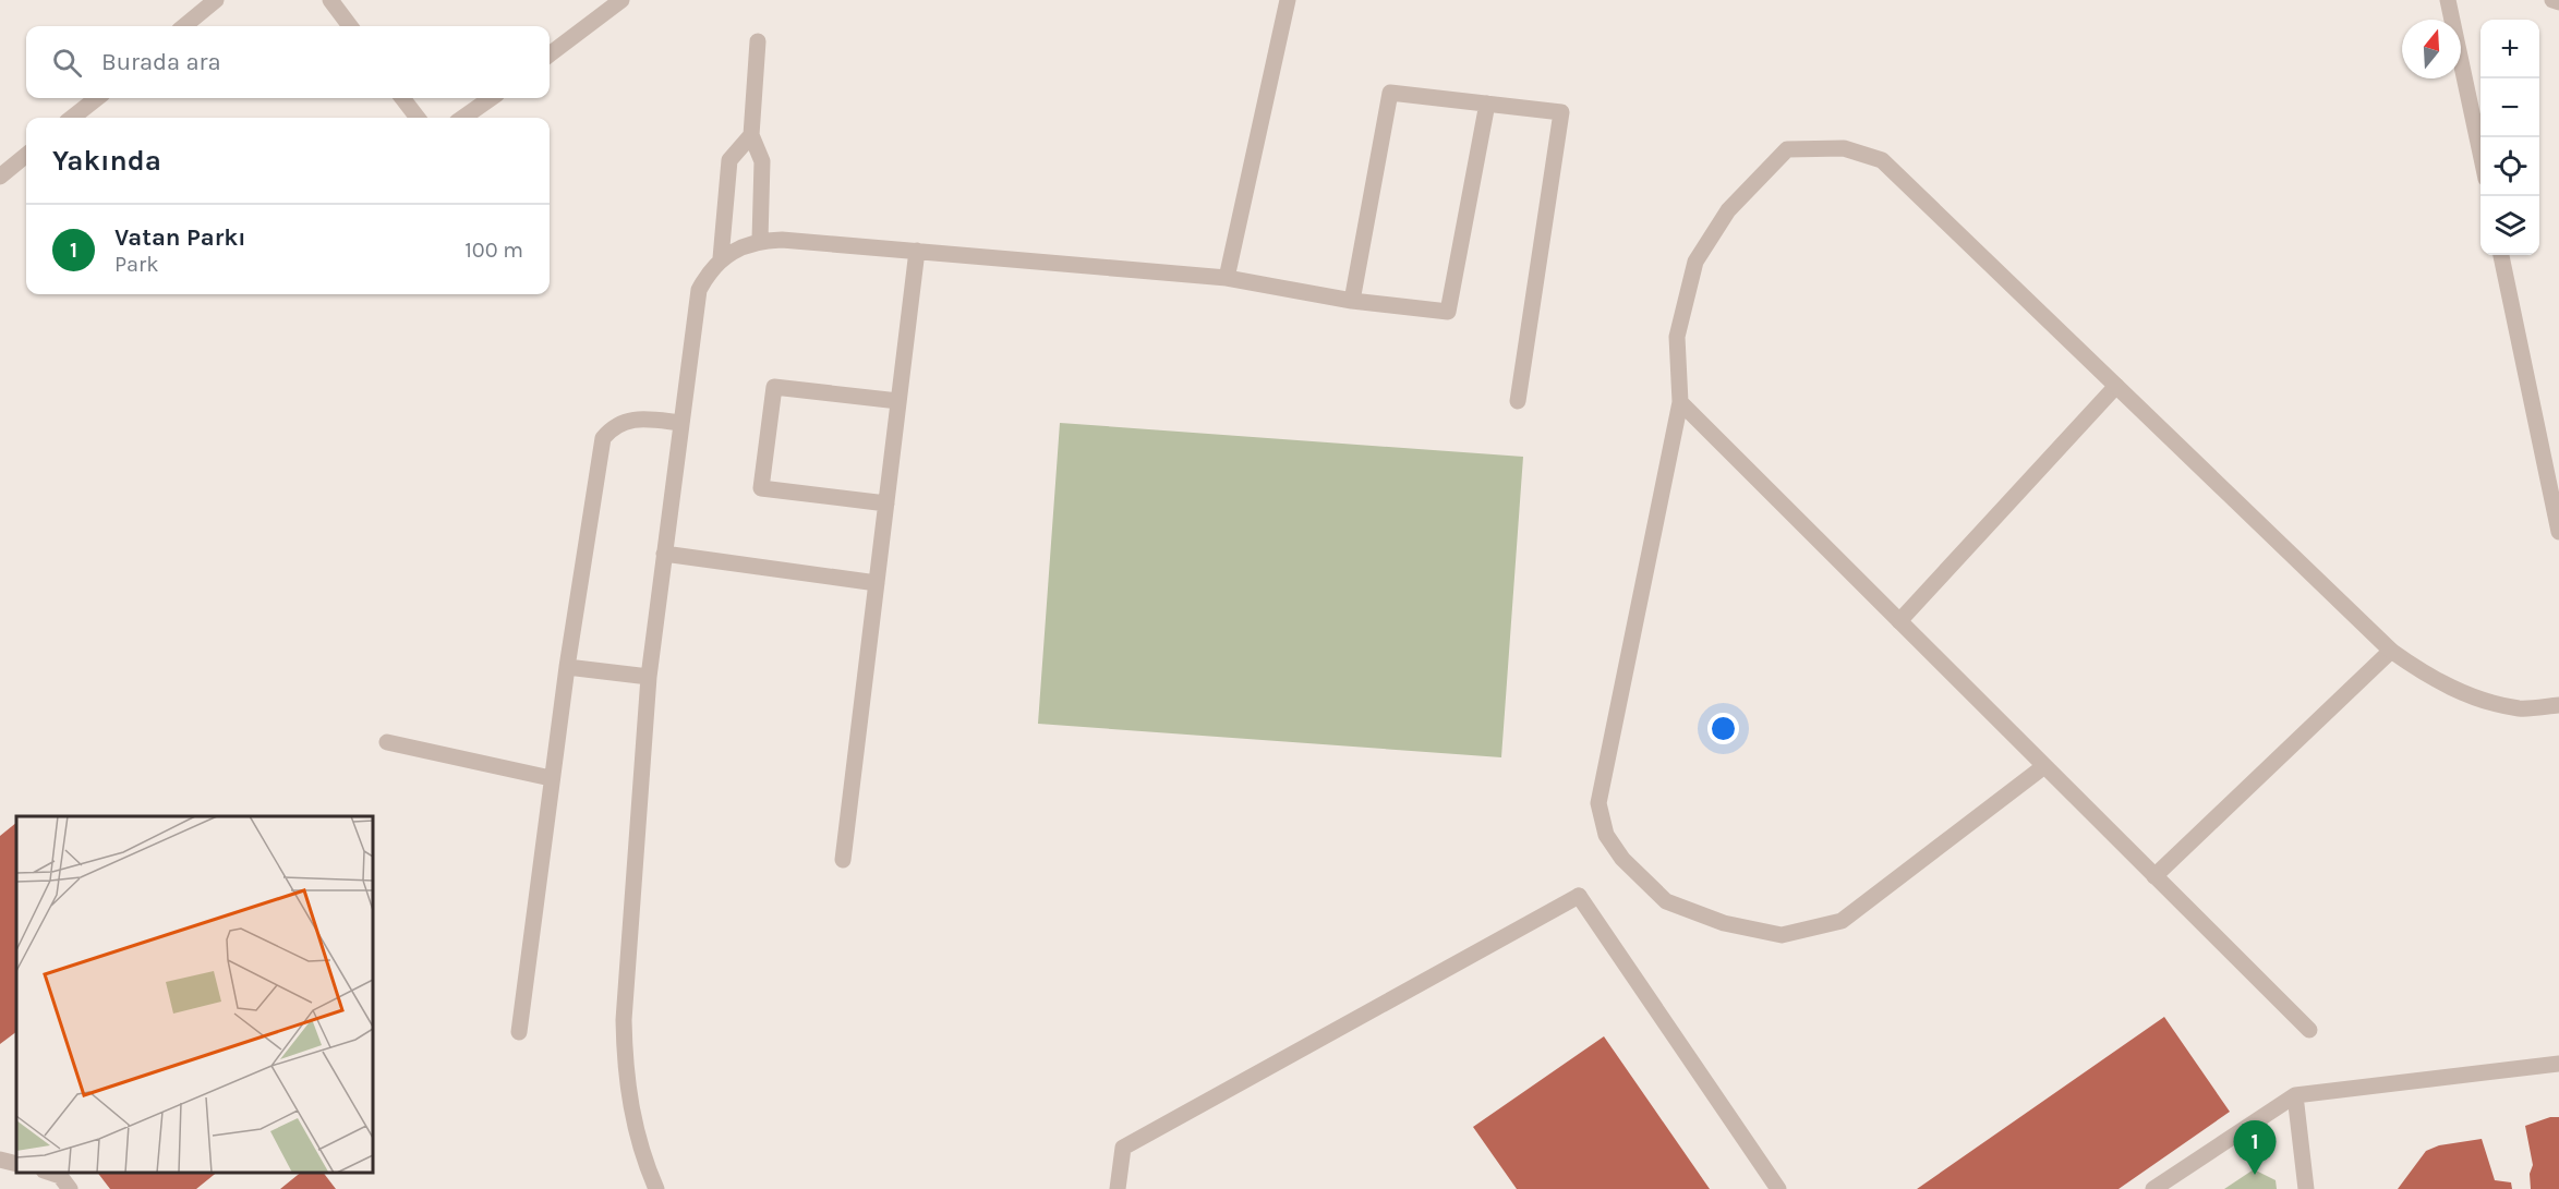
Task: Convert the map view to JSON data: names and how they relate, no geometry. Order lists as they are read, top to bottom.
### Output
{
  "north": "top",
  "page": {
    "map_buttons": ["+", "−"],
    "search": "Burada ara",
    "heading": "Yakında",
    "list": [
      {
        "mark": "1",
        "name": "Vatan Parkı",
        "note": "Park",
        "value": "100 m"
      }
    ],
    "pins": "1"
  }
}
